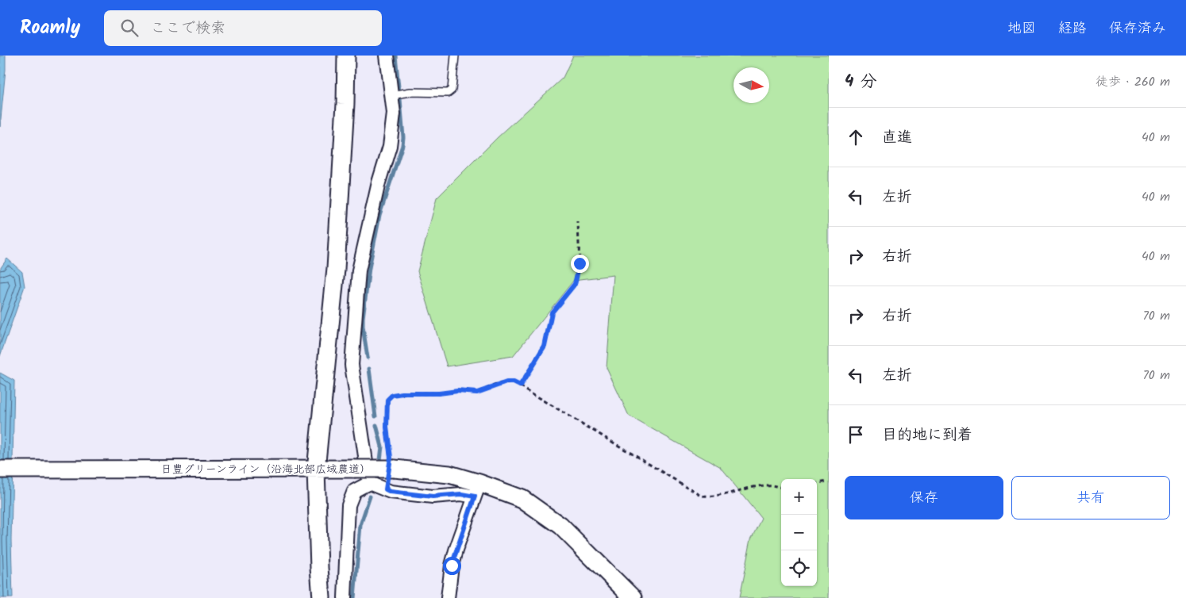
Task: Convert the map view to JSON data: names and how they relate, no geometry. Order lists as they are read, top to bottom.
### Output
{
  "streets": {
    "street": ["日豊グリーンライン（沿海北部広域農道）"]
  },
  "north": "right",
  "page": {
    "header": "Roamly",
    "search": "ここで検索",
    "nav": ["地図", "経路", "保存済み"],
    "heading": ["4 分", "徒歩 · 260 m"],
    "list": [
      ["直進", "40 m"],
      ["左折", "40 m"],
      ["右折", "40 m"],
      ["右折", "70 m"],
      ["左折", "70 m"],
      "目的地に到着"
    ],
    "buttons": ["保存", "共有"],
    "map_buttons": ["+", "−"]
  }
}
